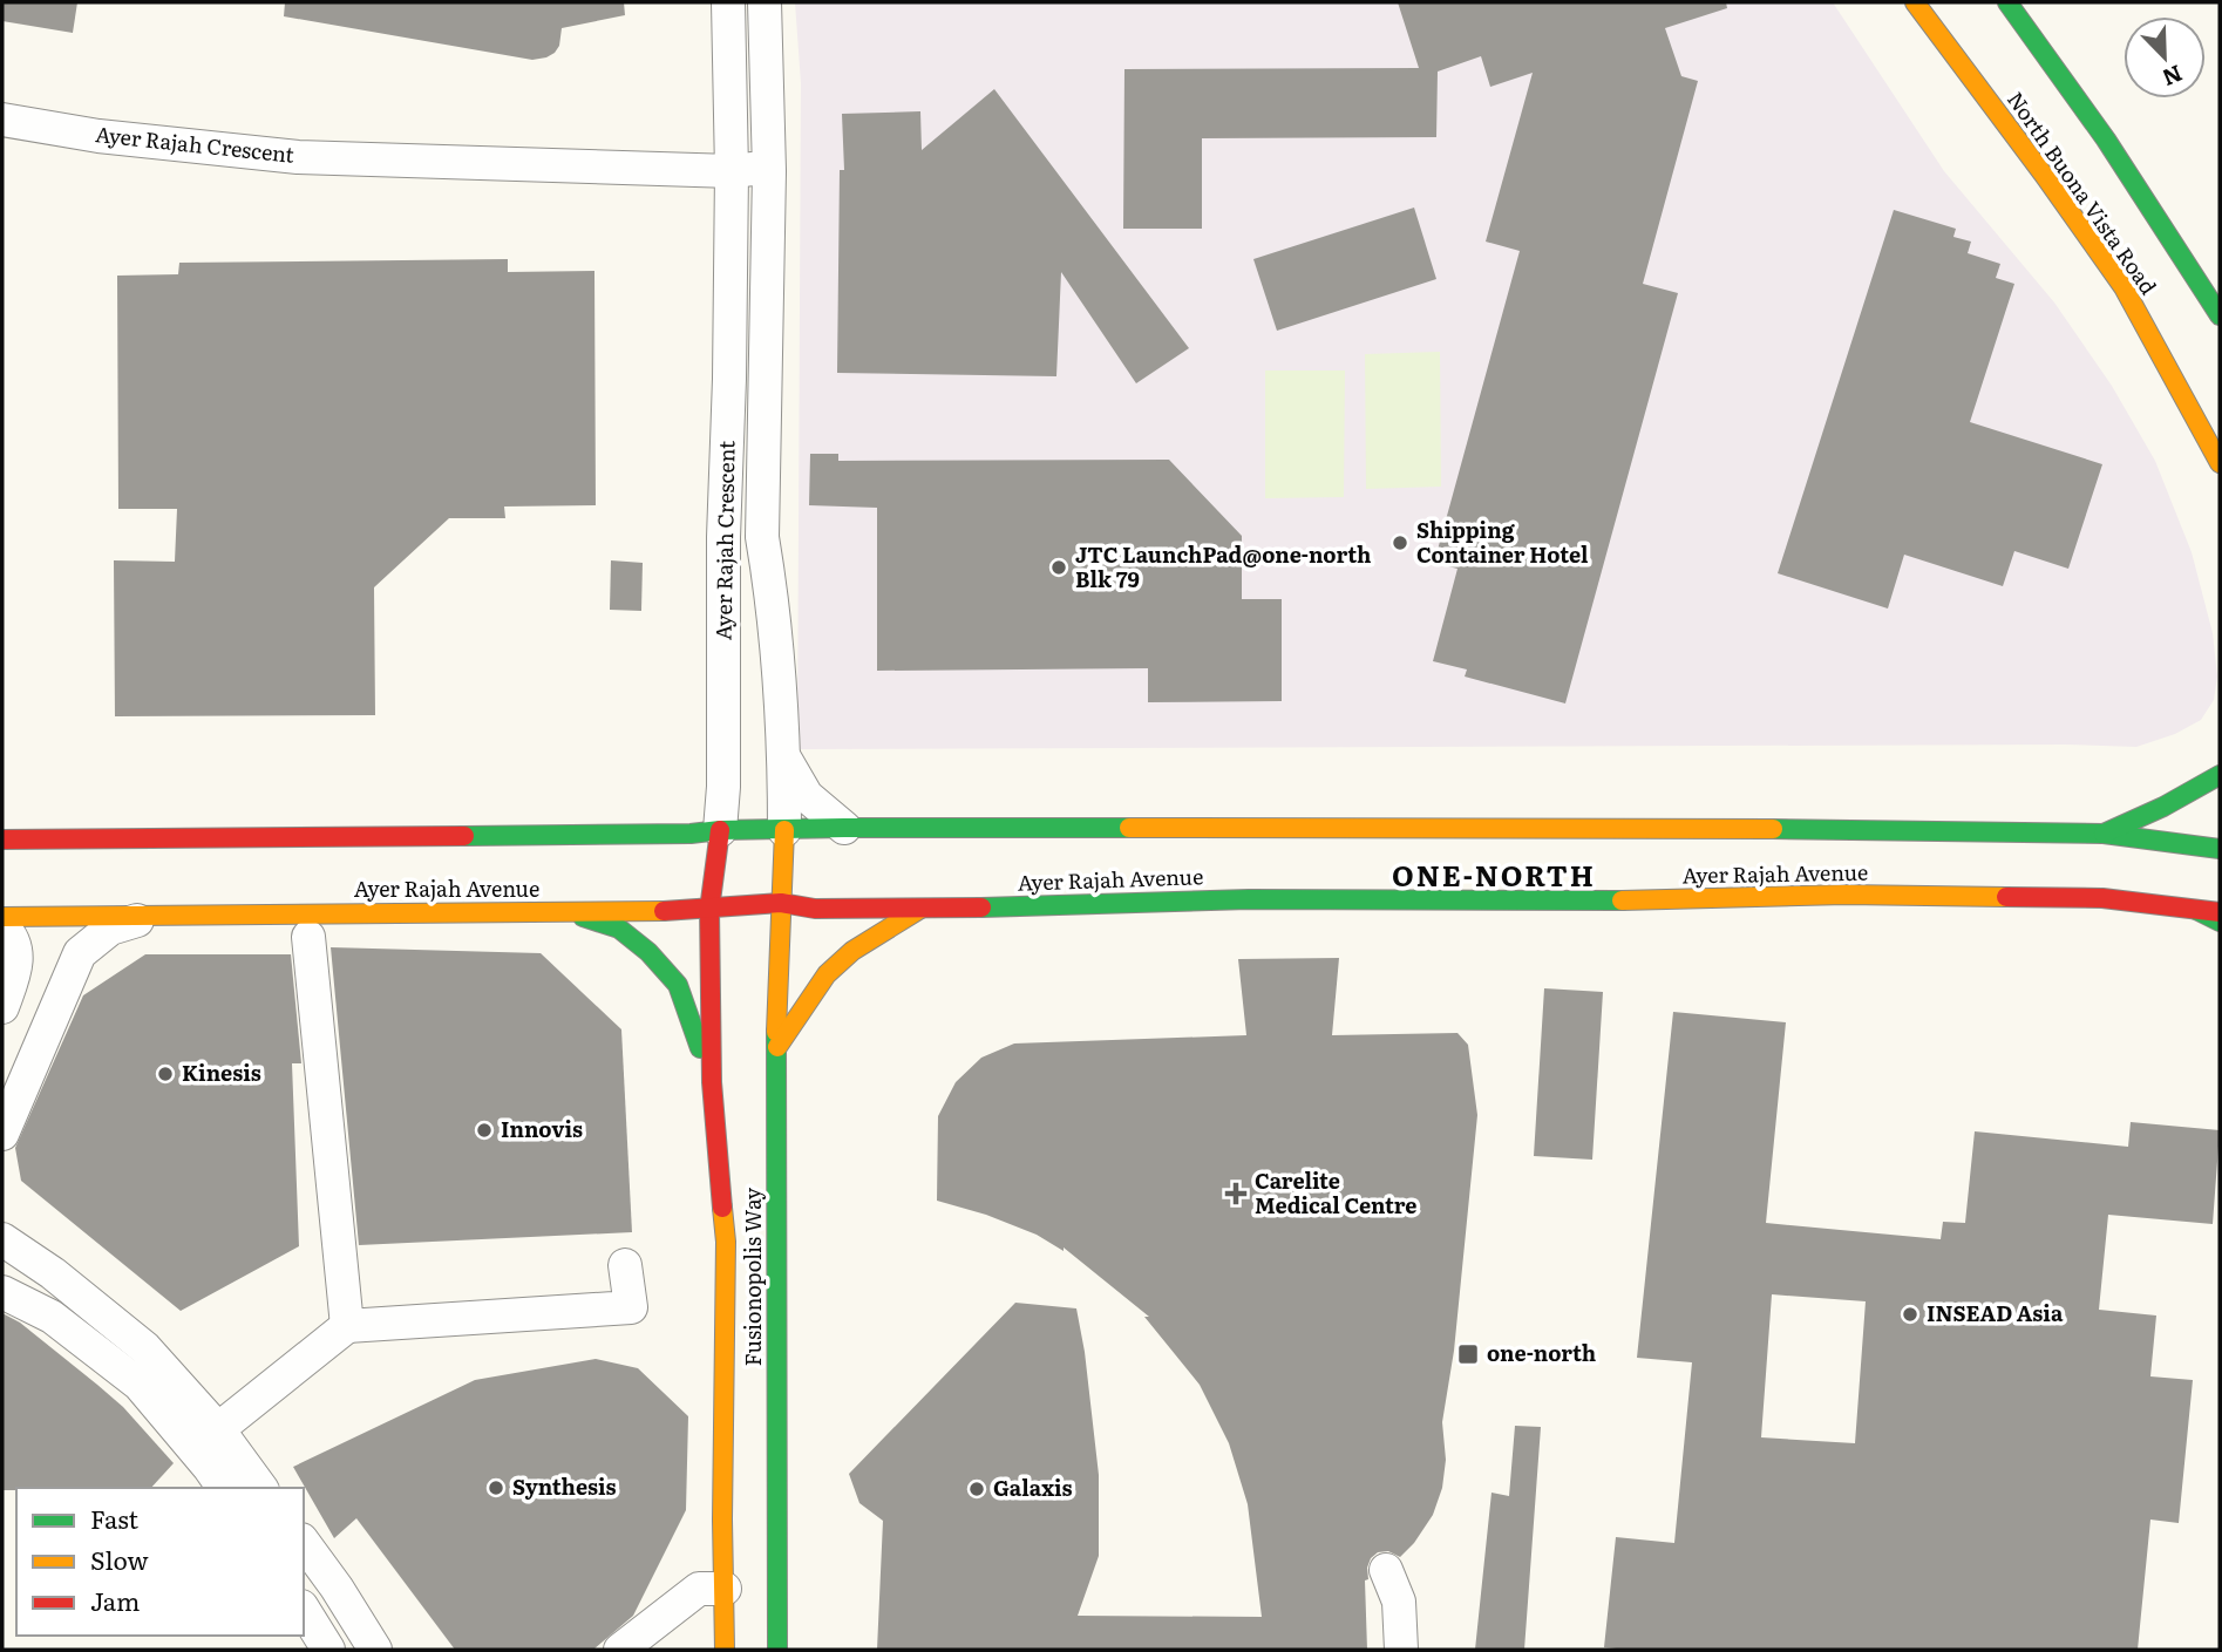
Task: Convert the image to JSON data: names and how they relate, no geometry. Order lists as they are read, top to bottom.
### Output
{
  "streets": {
    "street": [
      "Ayer Rajah Crescent",
      "North Buona Vista Road",
      "Ayer Rajah Avenue",
      "Fusionopolis Way"
    ]
  },
  "crossings": [
    ["Ayer Rajah Crescent", "Ayer Rajah Avenue"],
    ["Ayer Rajah Crescent", "Fusionopolis Way"],
    ["Ayer Rajah Avenue", "Fusionopolis Way"]
  ],
  "districts": ["ONE-NORTH"],
  "places": {
    "other": [
      "Shipping Container Hotel",
      "JTC LaunchPad@one-north Blk 79",
      "Kinesis",
      "Innovis",
      "INSEAD Asia",
      "Synthesis",
      "Galaxis"
    ],
    "health": ["Carelite Medical Centre"],
    "transit": ["one-north"]
  },
  "legend": ["Fast", "Slow", "Jam"],
  "north": "bottom right"
}
